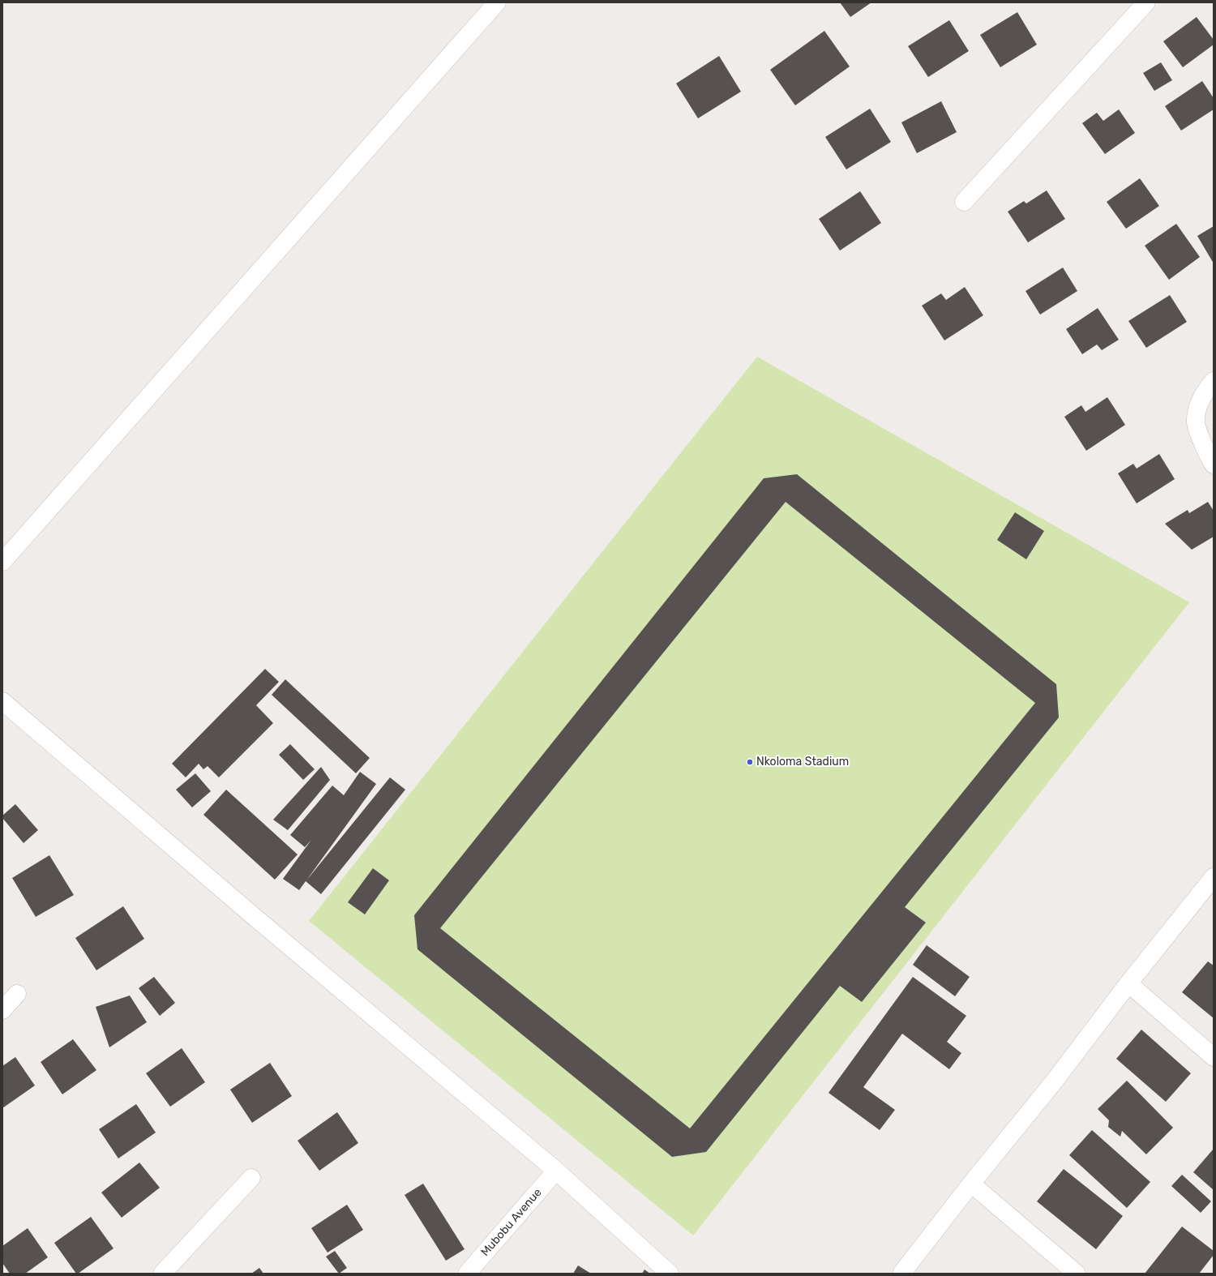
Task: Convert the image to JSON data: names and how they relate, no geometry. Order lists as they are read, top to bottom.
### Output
{
  "streets": {
    "street": ["Mubobu Avenue"]
  },
  "places": ["Nkoloma Stadium"]
}
